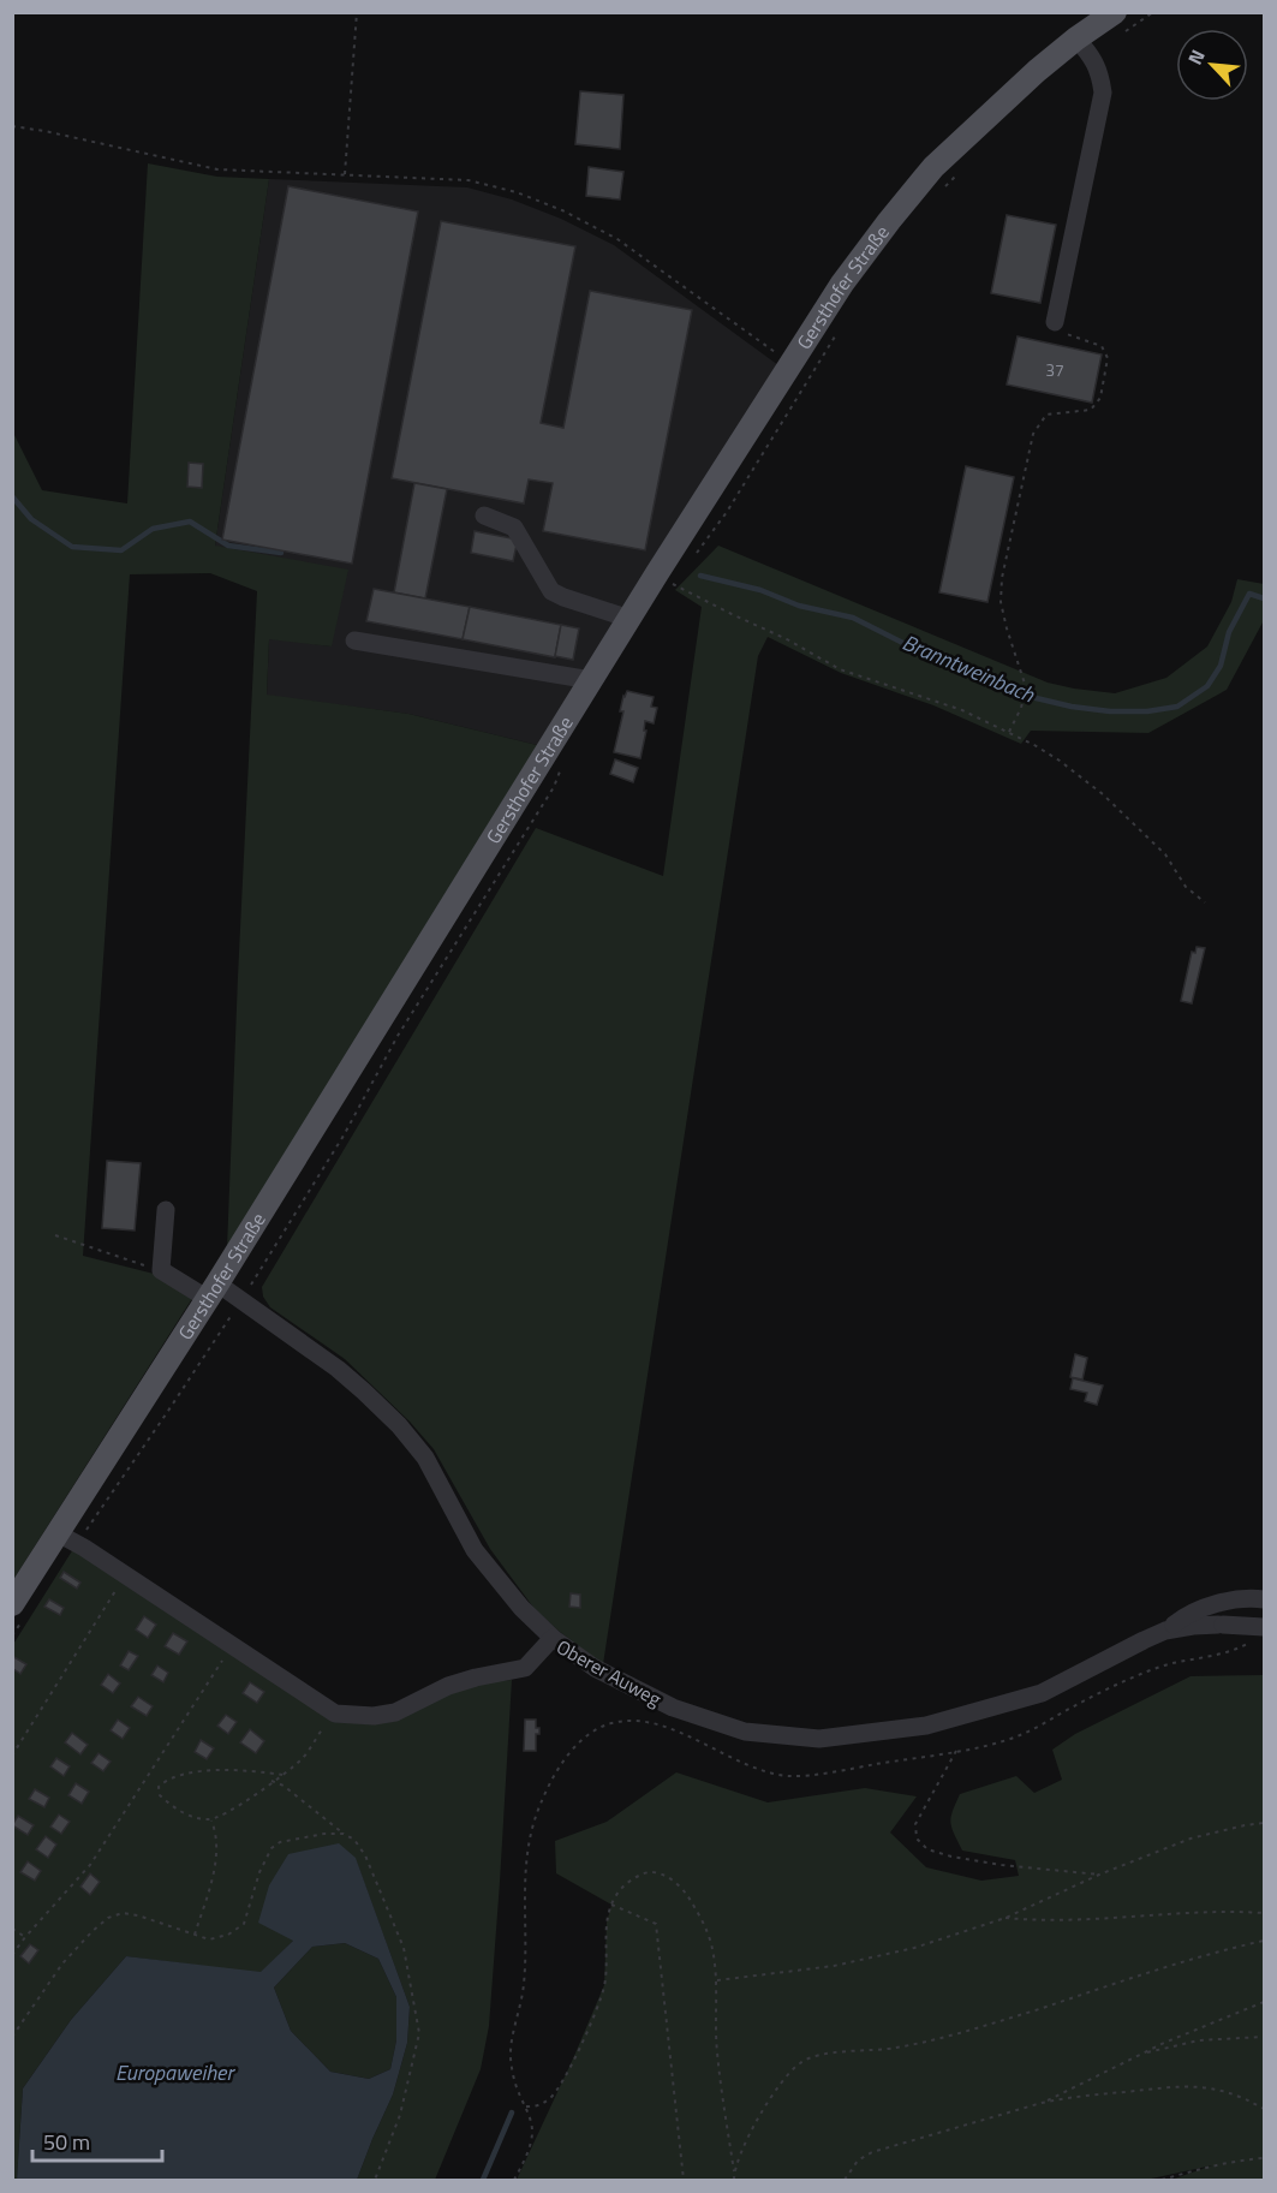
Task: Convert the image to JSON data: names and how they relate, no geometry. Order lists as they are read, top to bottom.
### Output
{
  "streets": {
    "main road": ["Gersthofer Straße"],
    "street": ["Oberer Auweg"]
  },
  "crossings": [
    ["Gersthofer Straße", "Oberer Auweg"]
  ],
  "water": ["Branntweinbach", "Europaweiher"],
  "house_numbers": ["37"],
  "scale_bar": "50 m",
  "north": "top left"
}
